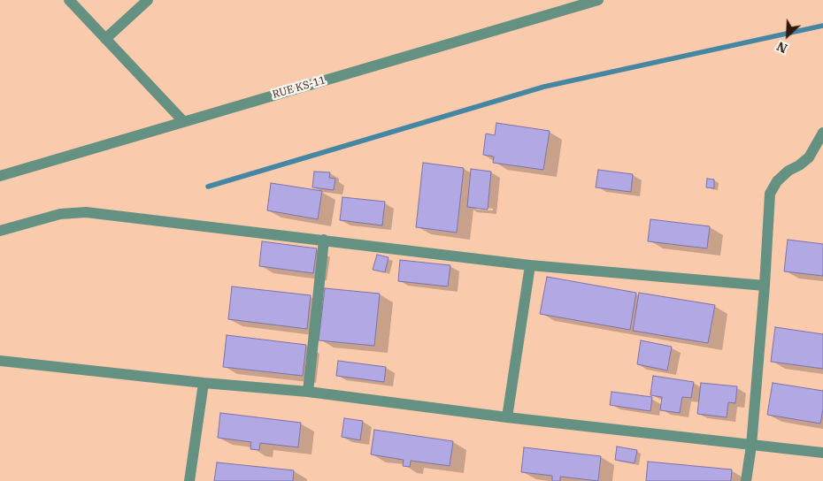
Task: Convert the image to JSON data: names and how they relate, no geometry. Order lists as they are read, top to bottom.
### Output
{
  "streets": {
    "street": ["RUE KS-11"]
  },
  "north": "bottom left"
}
